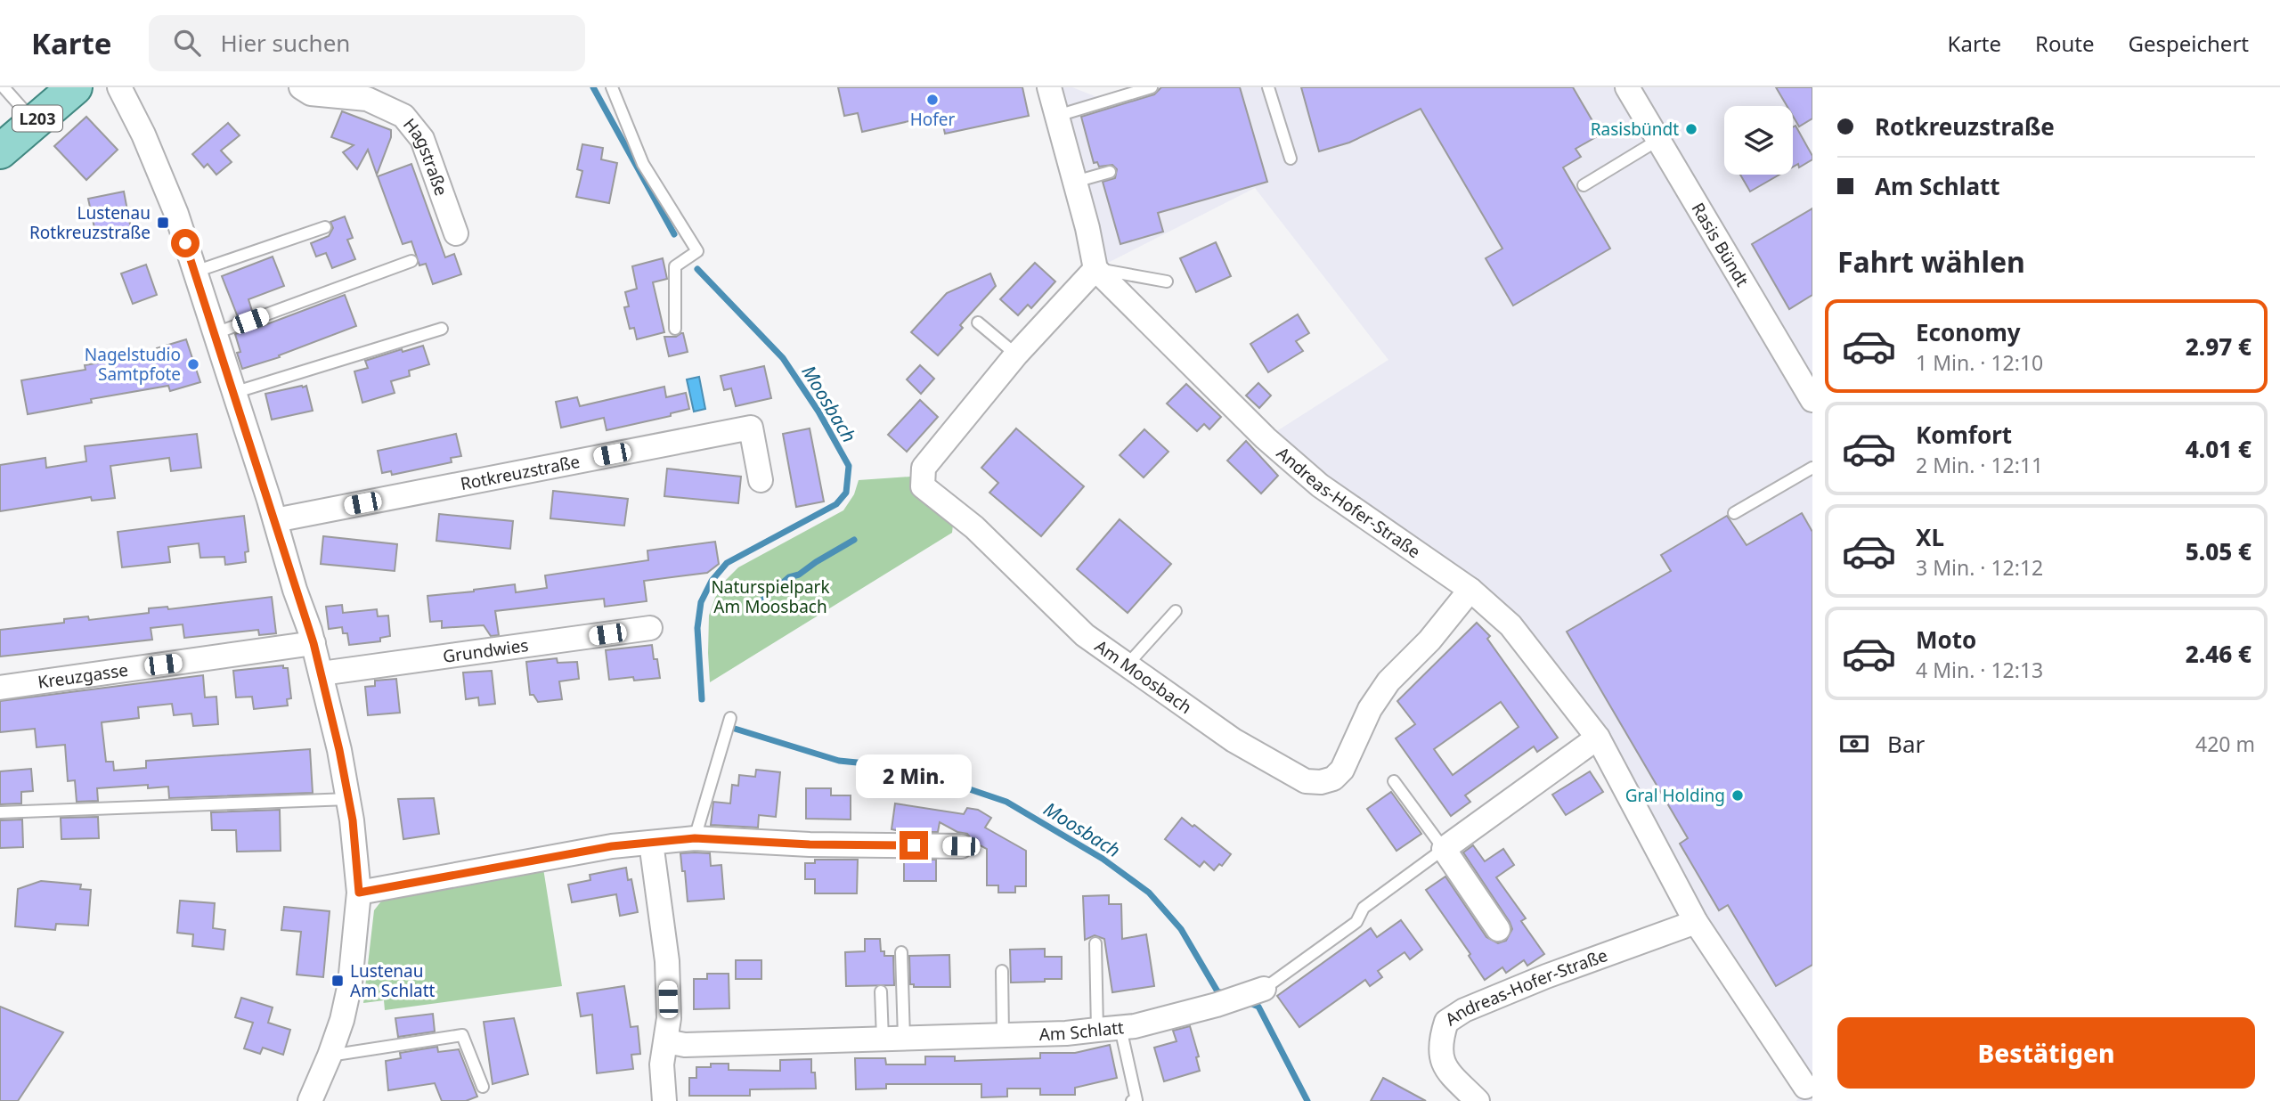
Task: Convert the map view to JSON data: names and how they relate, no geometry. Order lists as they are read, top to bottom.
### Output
{
  "streets": {
    "main road": ["L203"],
    "street": [
      "Hagstraße",
      "Rasis Bündt",
      "Rotkreuzstraße",
      "Andreas-Hofer-Straße",
      "Grundwies",
      "Kreuzgasse",
      "Am Moosbach",
      "Am Schlatt"
    ]
  },
  "crossings": [
    ["Andreas-Hofer-Straße", "Am Moosbach"]
  ],
  "water": ["Moosbach"],
  "parks": ["Naturspielpark Am Moosbach"],
  "places": {
    "other": [
      "Hofer",
      "Rasisbündt",
      "Nagelstudio Samtpfote",
      "Gral Holding"
    ],
    "transit": ["Lustenau Rotkreuzstraße", "Lustenau Am Schlatt"]
  },
  "page": {
    "header": "Karte",
    "search": "Hier suchen",
    "nav": ["Karte", "Route", "Gespeichert"],
    "banner": ["Rotkreuzstraße", "Am Schlatt"],
    "heading": "Fahrt wählen",
    "list": [
      {
        "name": "Economy",
        "note": "1 Min. · 12:10",
        "value": "2.97 €"
      },
      {
        "name": "Komfort",
        "note": "2 Min. · 12:11",
        "value": "4.01 €"
      },
      {
        "name": "XL",
        "note": "3 Min. · 12:12",
        "value": "5.05 €"
      },
      {
        "name": "Moto",
        "note": "4 Min. · 12:13",
        "value": "2.46 €"
      }
    ],
    "pay": ["Bar", "420 m"],
    "bubble": "2 Min.",
    "buttons": "Bestätigen"
  }
}
